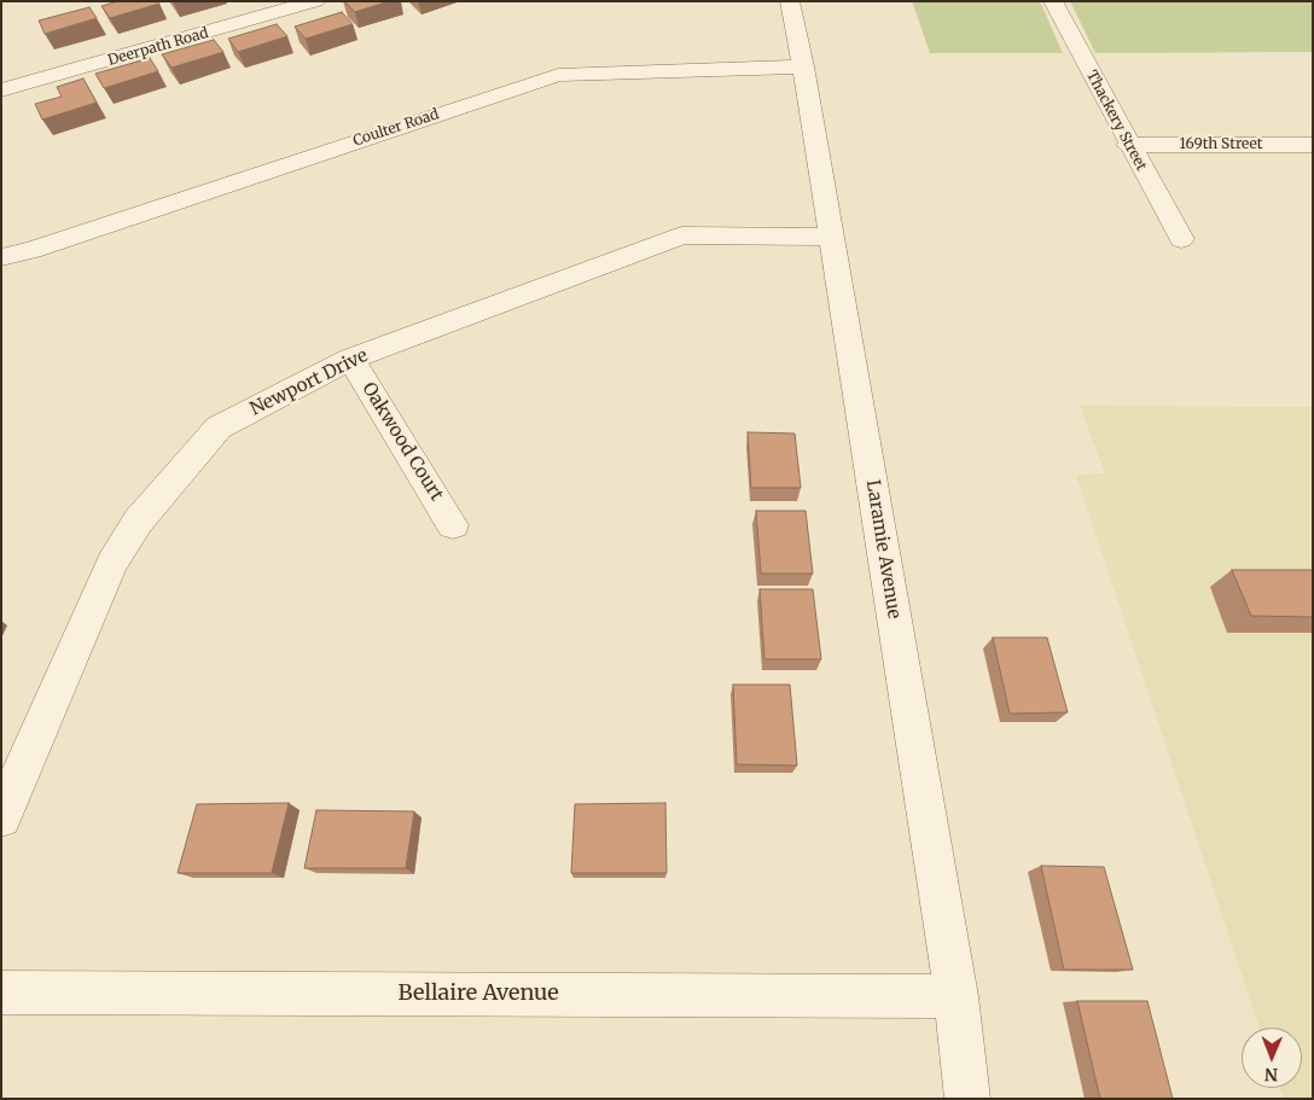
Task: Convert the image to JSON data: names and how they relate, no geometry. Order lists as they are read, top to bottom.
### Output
{
  "streets": {
    "street": [
      "Deerpath Road",
      "Thackery Street",
      "Coulter Road",
      "169th Street",
      "Newport Drive",
      "Oakwood Court",
      "Laramie Avenue",
      "Bellaire Avenue"
    ]
  },
  "crossings": [
    ["Thackery Street", "169th Street"],
    ["Coulter Road", "Laramie Avenue"],
    ["Newport Drive", "Oakwood Court"],
    ["Newport Drive", "Laramie Avenue"],
    ["Laramie Avenue", "Bellaire Avenue"]
  ],
  "north": "bottom"
}
